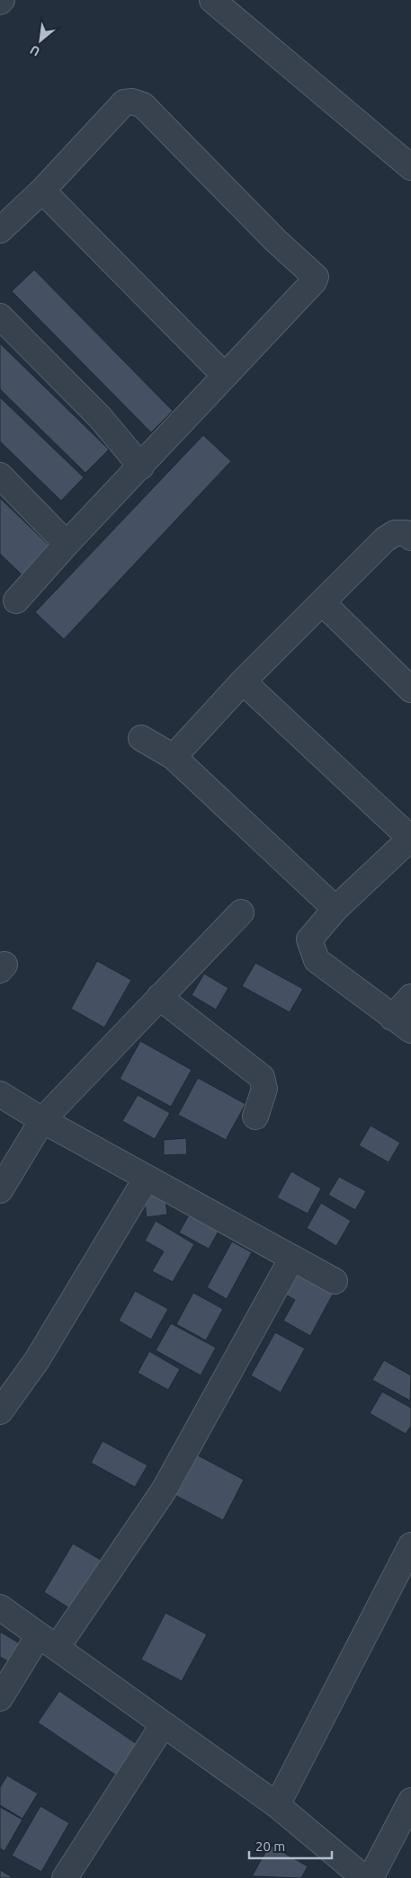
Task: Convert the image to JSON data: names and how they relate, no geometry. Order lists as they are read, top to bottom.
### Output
{
  "scale_bar": "20 m",
  "north": "bottom left"
}
